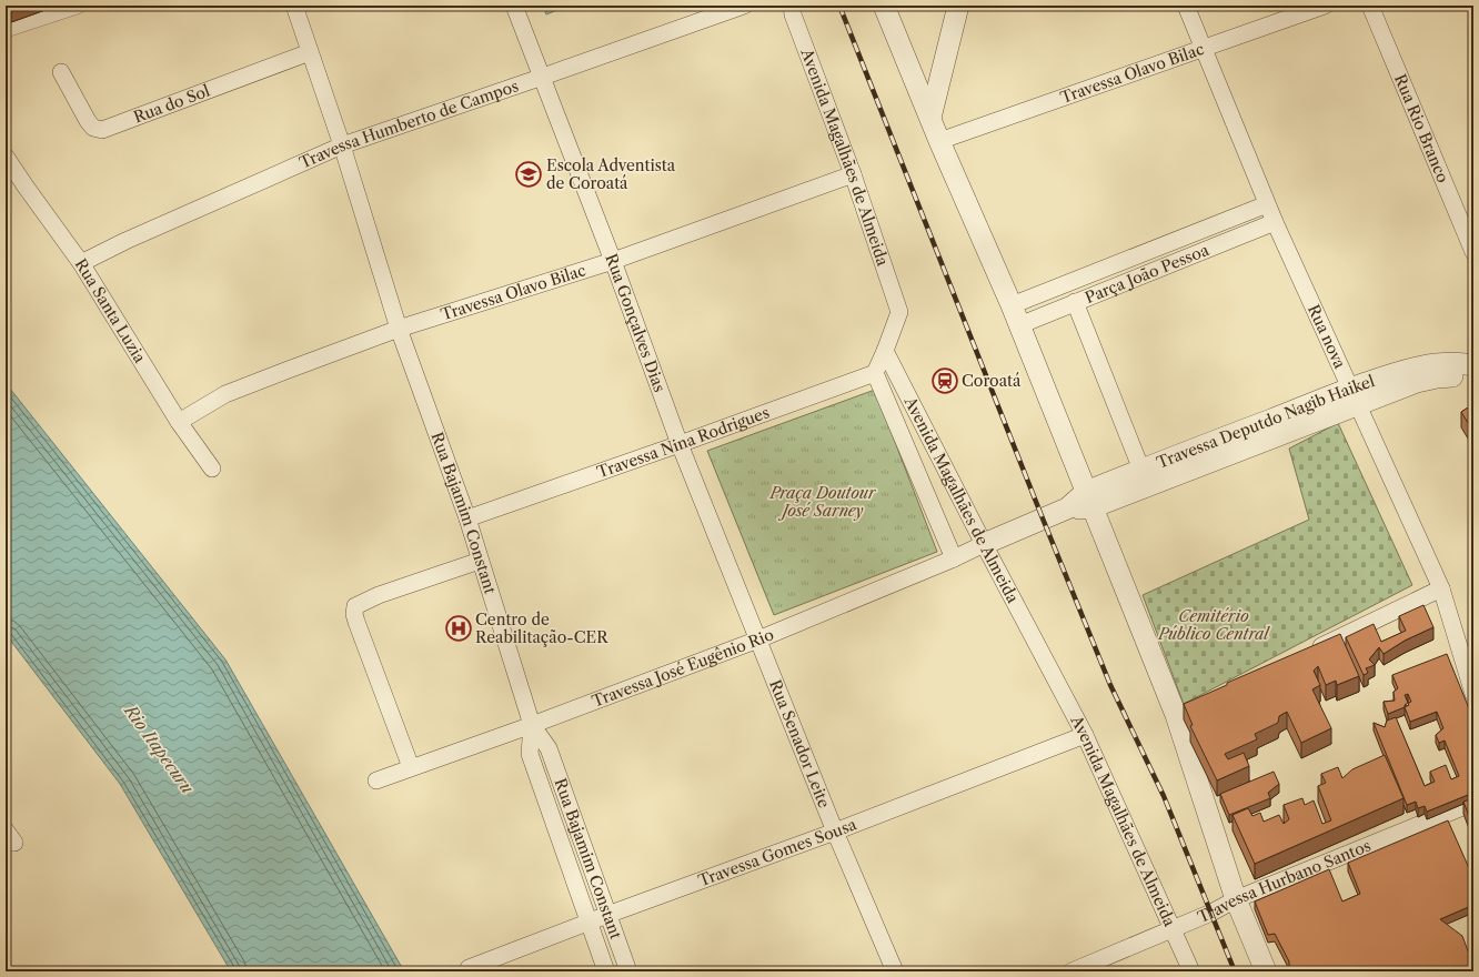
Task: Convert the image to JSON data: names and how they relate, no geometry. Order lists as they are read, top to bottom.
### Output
{
  "streets": {
    "street": [
      "Travessa Olavo Bilac",
      "Rua do Sol",
      "Travessa Humberto de Campos",
      "Rua Rio Branco",
      "Avenida Magalhães de Almeida",
      "Parça João Pessoa",
      "Rua Santa Luzia",
      "Rua Gonçalves Dias",
      "Rua nova",
      "Travessa Deputdo Nagib Haikel",
      "Travessa Nina Rodrigues",
      "Rua Bajamim Constant",
      "Travessa José Eugênio Rio",
      "Rua Senador Leite",
      "Travessa Gomes Sousa",
      "Travessa Hurbano Santos"
    ]
  },
  "crossings": [
    ["Travessa Olavo Bilac", "Avenida Magalhães de Almeida"],
    ["Travessa Olavo Bilac", "Rua Santa Luzia"],
    ["Travessa Olavo Bilac", "Rua Gonçalves Dias"],
    ["Travessa Olavo Bilac", "Rua nova"],
    ["Travessa Olavo Bilac", "Rua Bajamim Constant"],
    ["Travessa Humberto de Campos", "Rua Santa Luzia"],
    ["Travessa Humberto de Campos", "Rua Gonçalves Dias"],
    ["Avenida Magalhães de Almeida", "Travessa Deputdo Nagib Haikel"],
    ["Avenida Magalhães de Almeida", "Travessa José Eugênio Rio"],
    ["Avenida Magalhães de Almeida", "Travessa Gomes Sousa"],
    ["Avenida Magalhães de Almeida", "Travessa Hurbano Santos"],
    ["Parça João Pessoa", "Rua nova"],
    ["Rua Gonçalves Dias", "Travessa Nina Rodrigues"],
    ["Rua Gonçalves Dias", "Travessa José Eugênio Rio"],
    ["Rua Gonçalves Dias", "Rua Senador Leite"],
    ["Rua nova", "Travessa Deputdo Nagib Haikel"],
    ["Travessa Deputdo Nagib Haikel", "Travessa José Eugênio Rio"],
    ["Travessa Nina Rodrigues", "Rua Bajamim Constant"],
    ["Rua Bajamim Constant", "Travessa José Eugênio Rio"],
    ["Rua Bajamim Constant", "Travessa Gomes Sousa"],
    ["Travessa José Eugênio Rio", "Rua Senador Leite"],
    ["Rua Senador Leite", "Travessa Gomes Sousa"]
  ],
  "water": ["Rio Itapecuru"],
  "parks": ["Praça Doutour José Sarney", "Cemitério Público Central"],
  "places": {
    "school or university": ["Escola Adventista de Coroatá"],
    "station": ["Coroatá"],
    "hospital": ["Centro de Reabilitação-CER"]
  }
}
